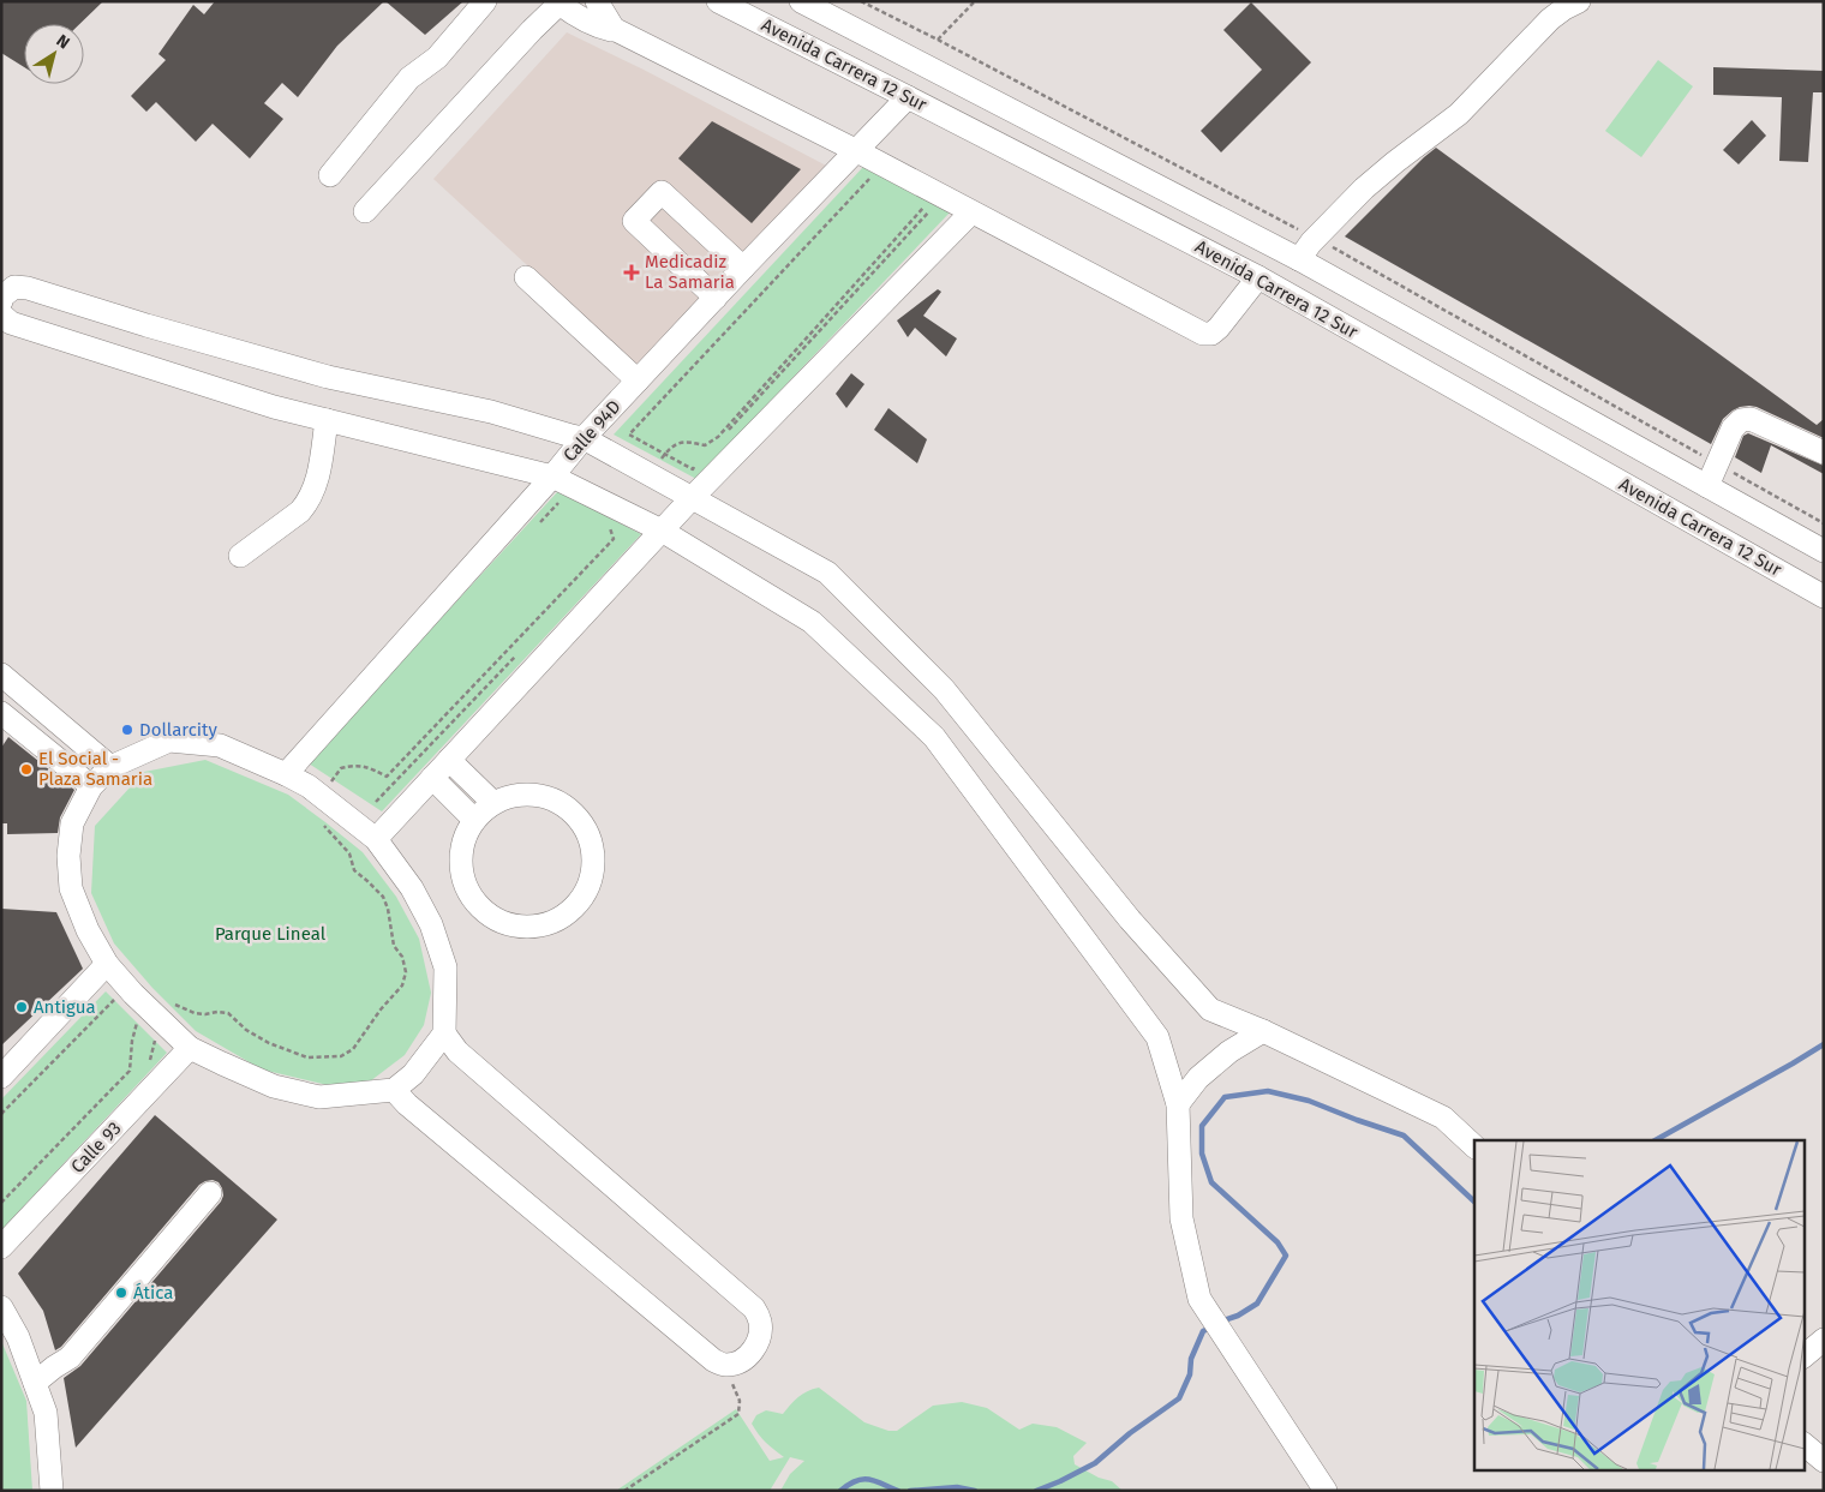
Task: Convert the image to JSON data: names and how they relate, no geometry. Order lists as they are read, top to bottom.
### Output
{
  "streets": {
    "street": ["Avenida Carrera 12 Sur", "Calle 94D", "Calle 93"]
  },
  "crossings": [
    ["Avenida Carrera 12 Sur", "Calle 94D"]
  ],
  "parks": ["Parque Lineal"],
  "places": {
    "health": ["Medicadiz La Samaria"],
    "other": [
      "Dollarcity",
      "El Social - Plaza Samaria",
      "Antigua",
      "Ática"
    ]
  },
  "north": "top right"
}
